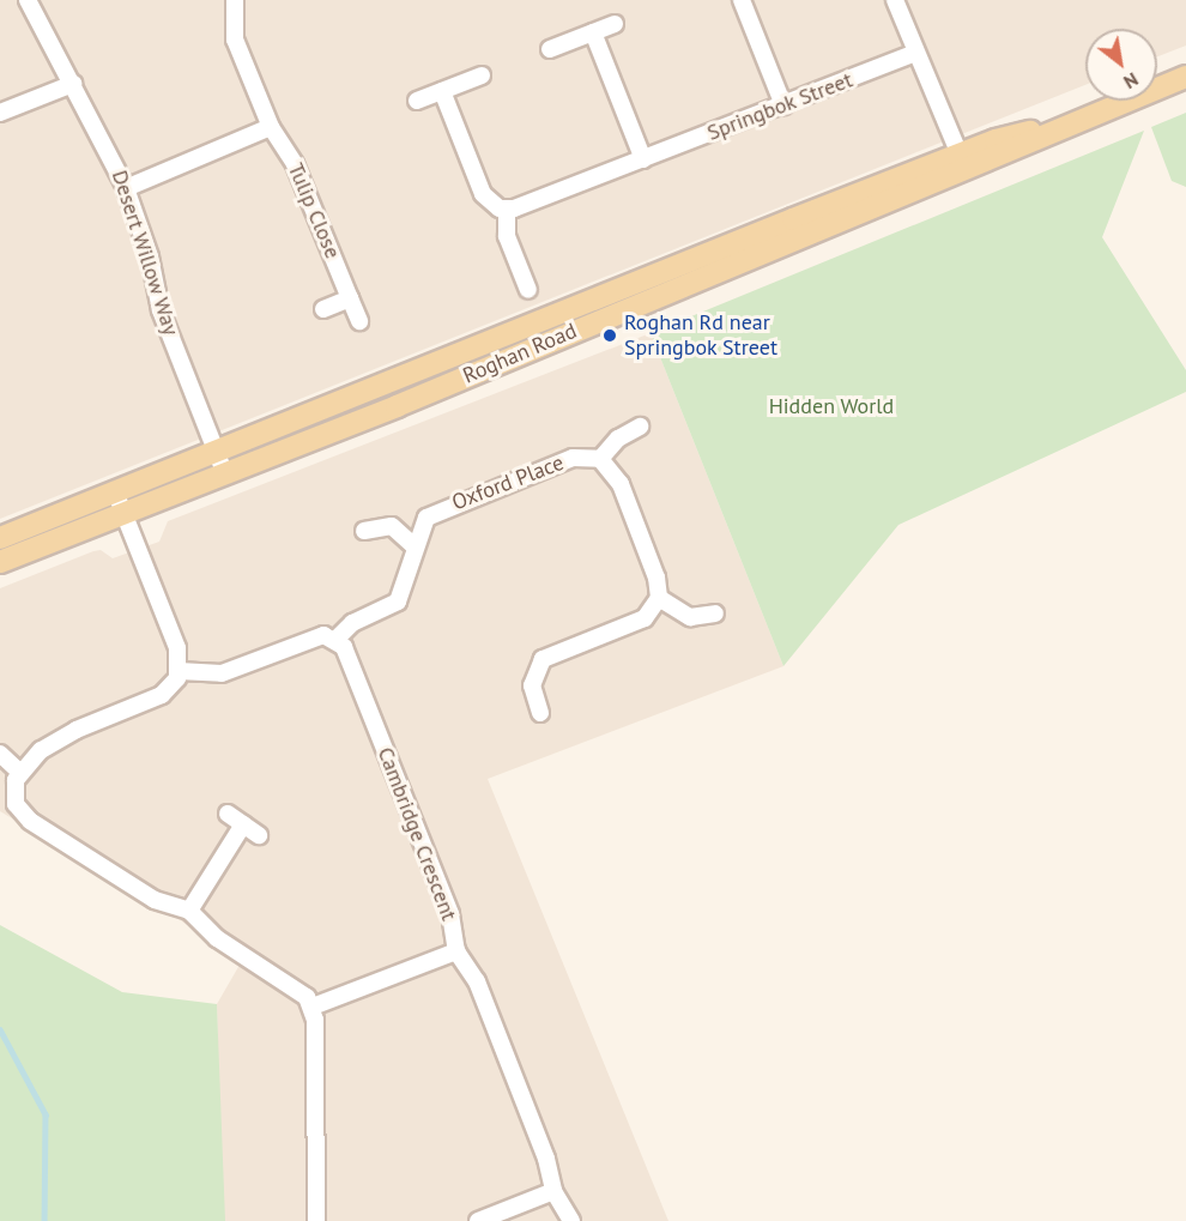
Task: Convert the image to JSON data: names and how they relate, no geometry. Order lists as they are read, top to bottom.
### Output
{
  "streets": {
    "main road": ["Roghan Road"],
    "street": [
      "Springbok Street",
      "Tulip Close",
      "Desert Willow Way",
      "Oxford Place",
      "Cambridge Crescent"
    ]
  },
  "crossings": [
    ["Desert Willow Way", "Roghan Road"],
    ["Oxford Place", "Cambridge Crescent"]
  ],
  "parks": ["Hidden World"],
  "places": ["Roghan Rd near Springbok Street"],
  "north": "bottom right"
}
